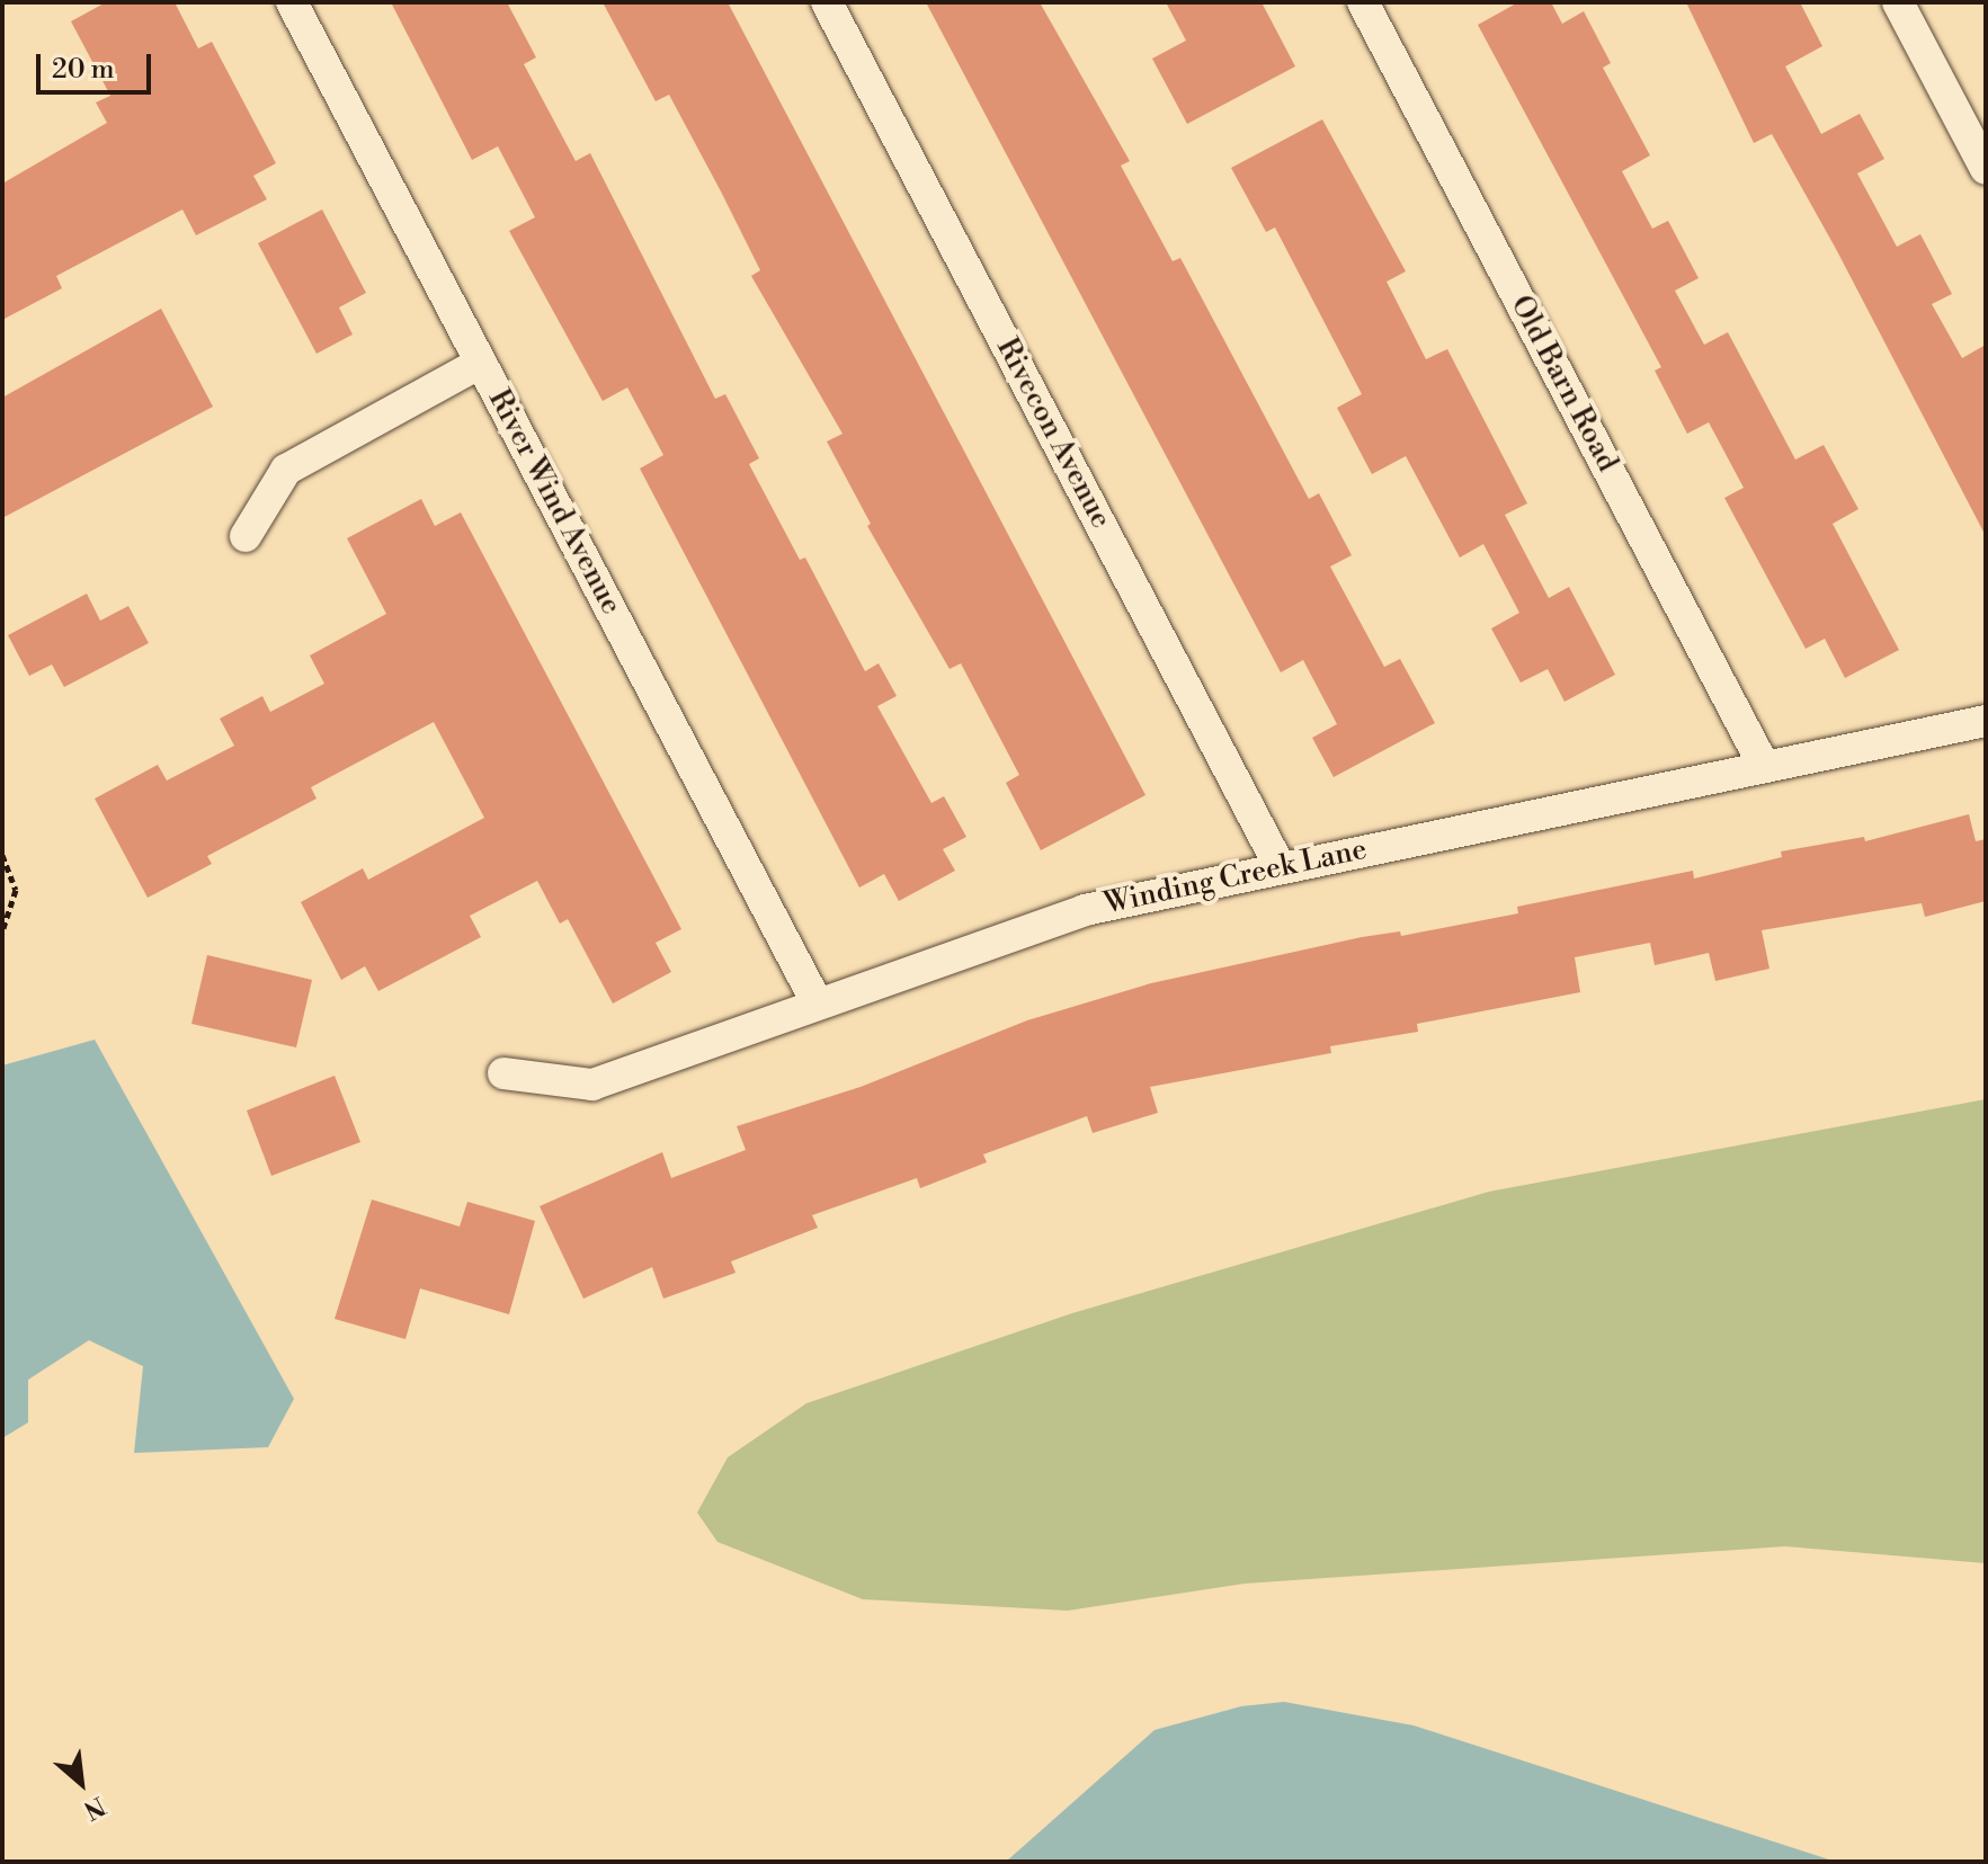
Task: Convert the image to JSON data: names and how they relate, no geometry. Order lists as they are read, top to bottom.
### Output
{
  "streets": {
    "street": [
      "Old Barn Road",
      "Rivecon Avenue",
      "River Wind Avenue",
      "Winding Creek Lane"
    ]
  },
  "crossings": [
    ["Old Barn Road", "Winding Creek Lane"],
    ["Rivecon Avenue", "Winding Creek Lane"],
    ["River Wind Avenue", "Winding Creek Lane"]
  ],
  "scale_bar": "20 m",
  "north": "bottom right"
}
